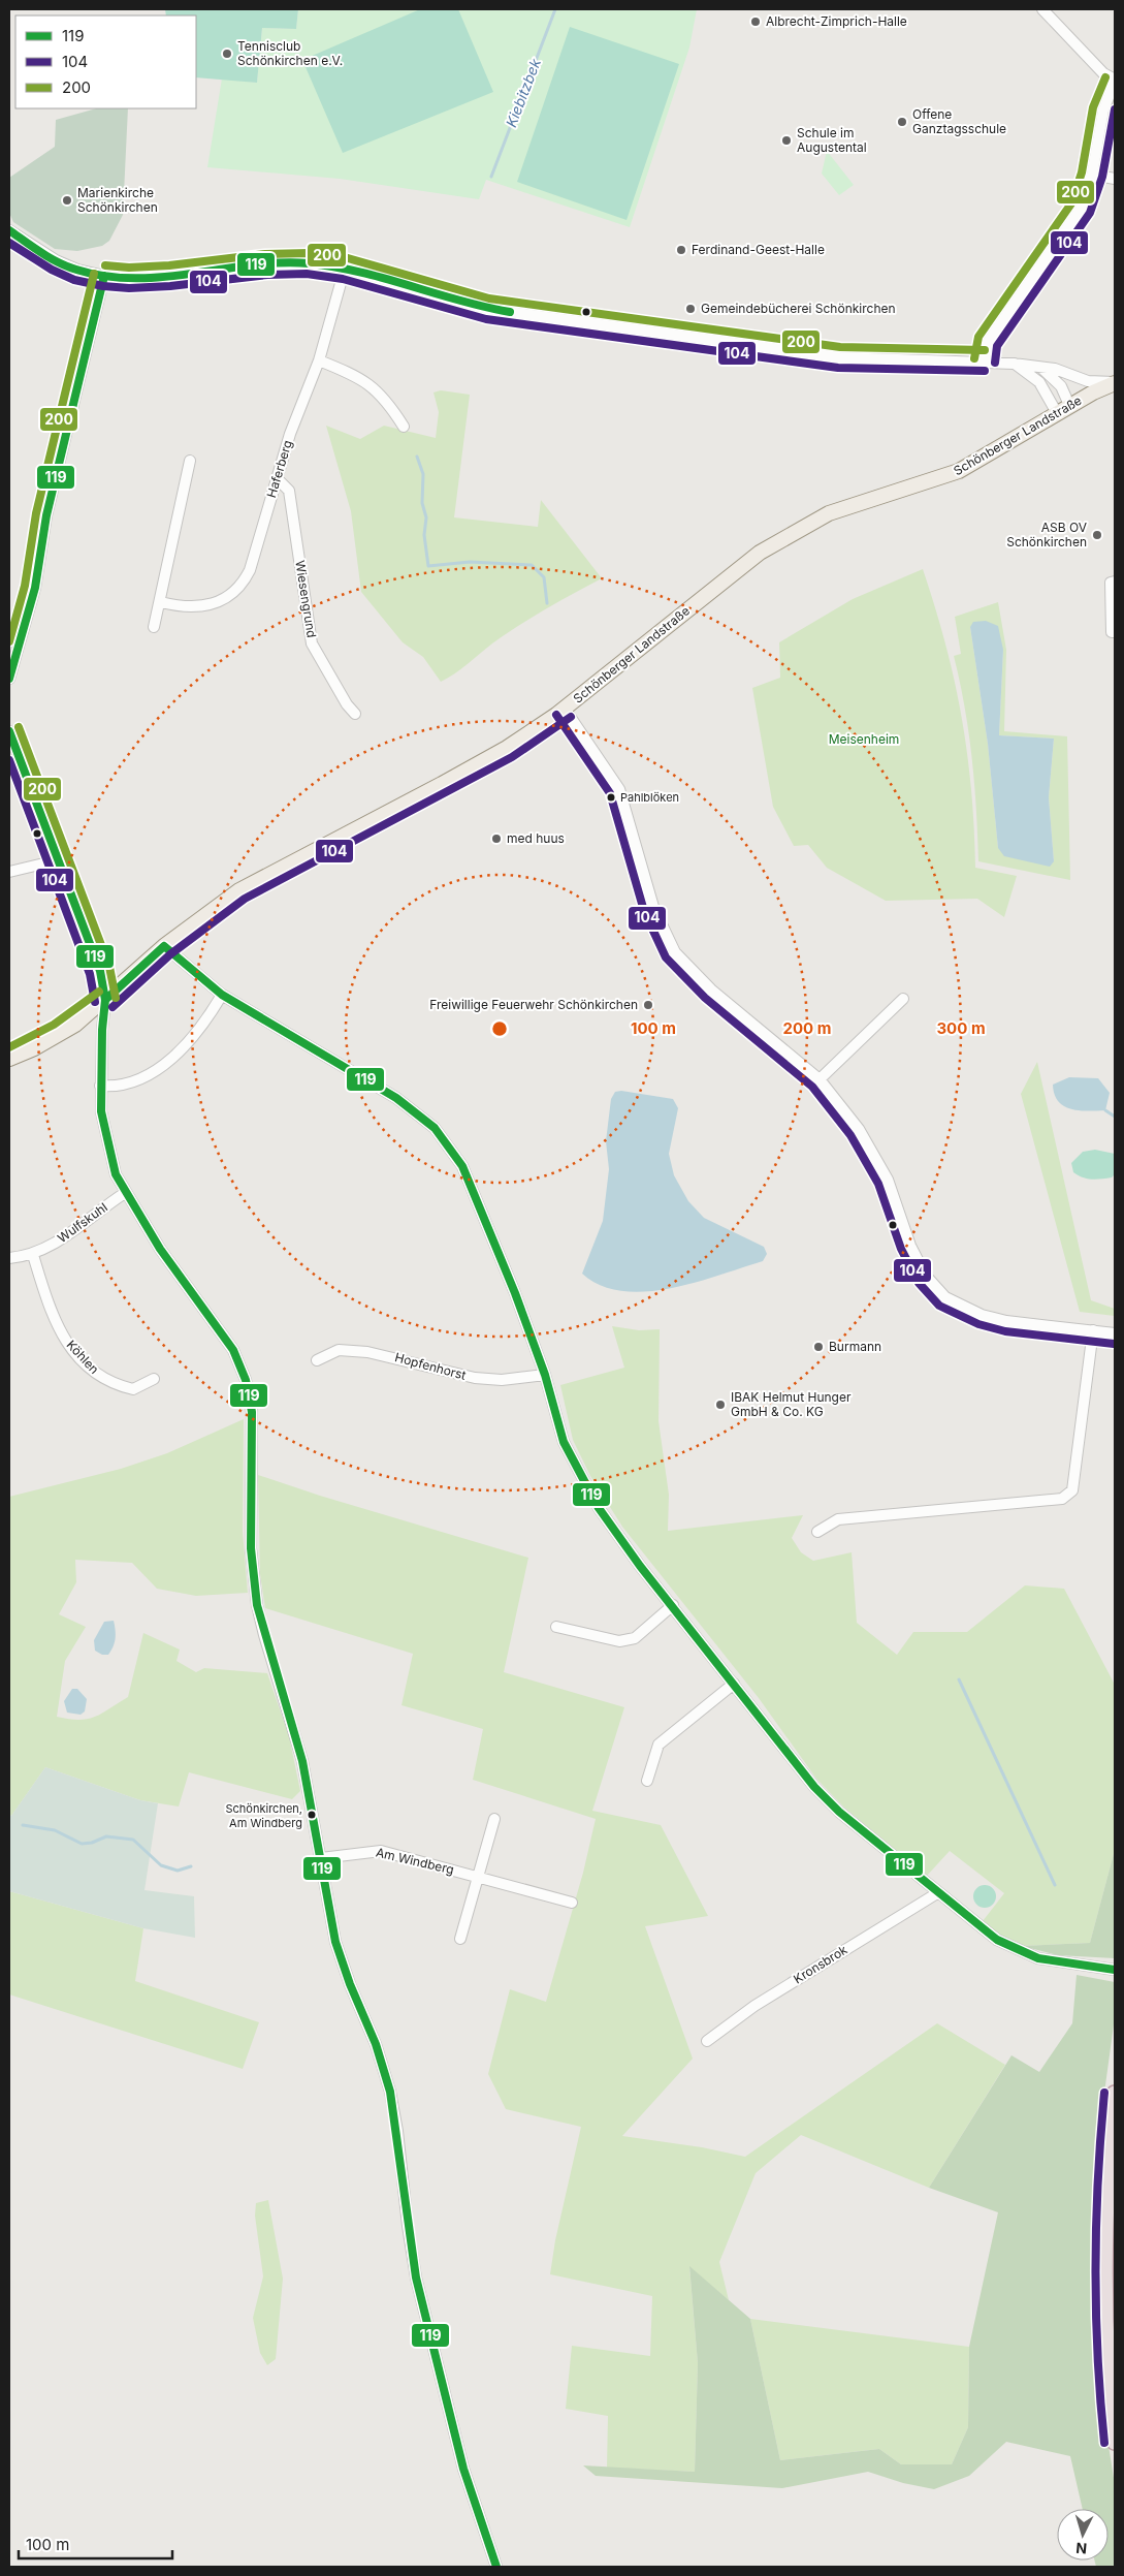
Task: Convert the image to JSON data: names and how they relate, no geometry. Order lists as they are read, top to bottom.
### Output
{
  "streets": {
    "main road": ["Schönberger Landstraße"],
    "street": [
      "Haferberg",
      "Wiesengrund",
      "Wulfskuhl",
      "Köhlen",
      "Hopfenhorst",
      "Am Windberg",
      "Kronsbrok"
    ]
  },
  "crossings": [
    ["Haferberg", "Wiesengrund"],
    ["Wulfskuhl", "Köhlen"]
  ],
  "water": ["Kiebitzbek"],
  "parks": ["Meisenheim"],
  "places": [
    "Albrecht-Zimprich-Halle",
    "Tennisclub Schönkirchen e.V.",
    "Offene Ganztagsschule",
    "Schule im Augustental",
    "Marienkirche Schönkirchen",
    "Ferdinand-Geest-Halle",
    "Gemeindebücherei Schönkirchen",
    "ASB OV Schönkirchen",
    "Pahlblöken",
    "med huus",
    "Freiwillige Feuerwehr Schönkirchen",
    "Burmann",
    "IBAK Helmut Hunger GmbH & Co. KG",
    "Schönkirchen, Am Windberg"
  ],
  "lines": ["transit line 200", "transit line 104", "transit line 119"],
  "legend": ["119", "104", "200"],
  "scale_bar": "100 m",
  "north": "bottom",
  "rings": ["100 m", "200 m", "300 m"]
}
